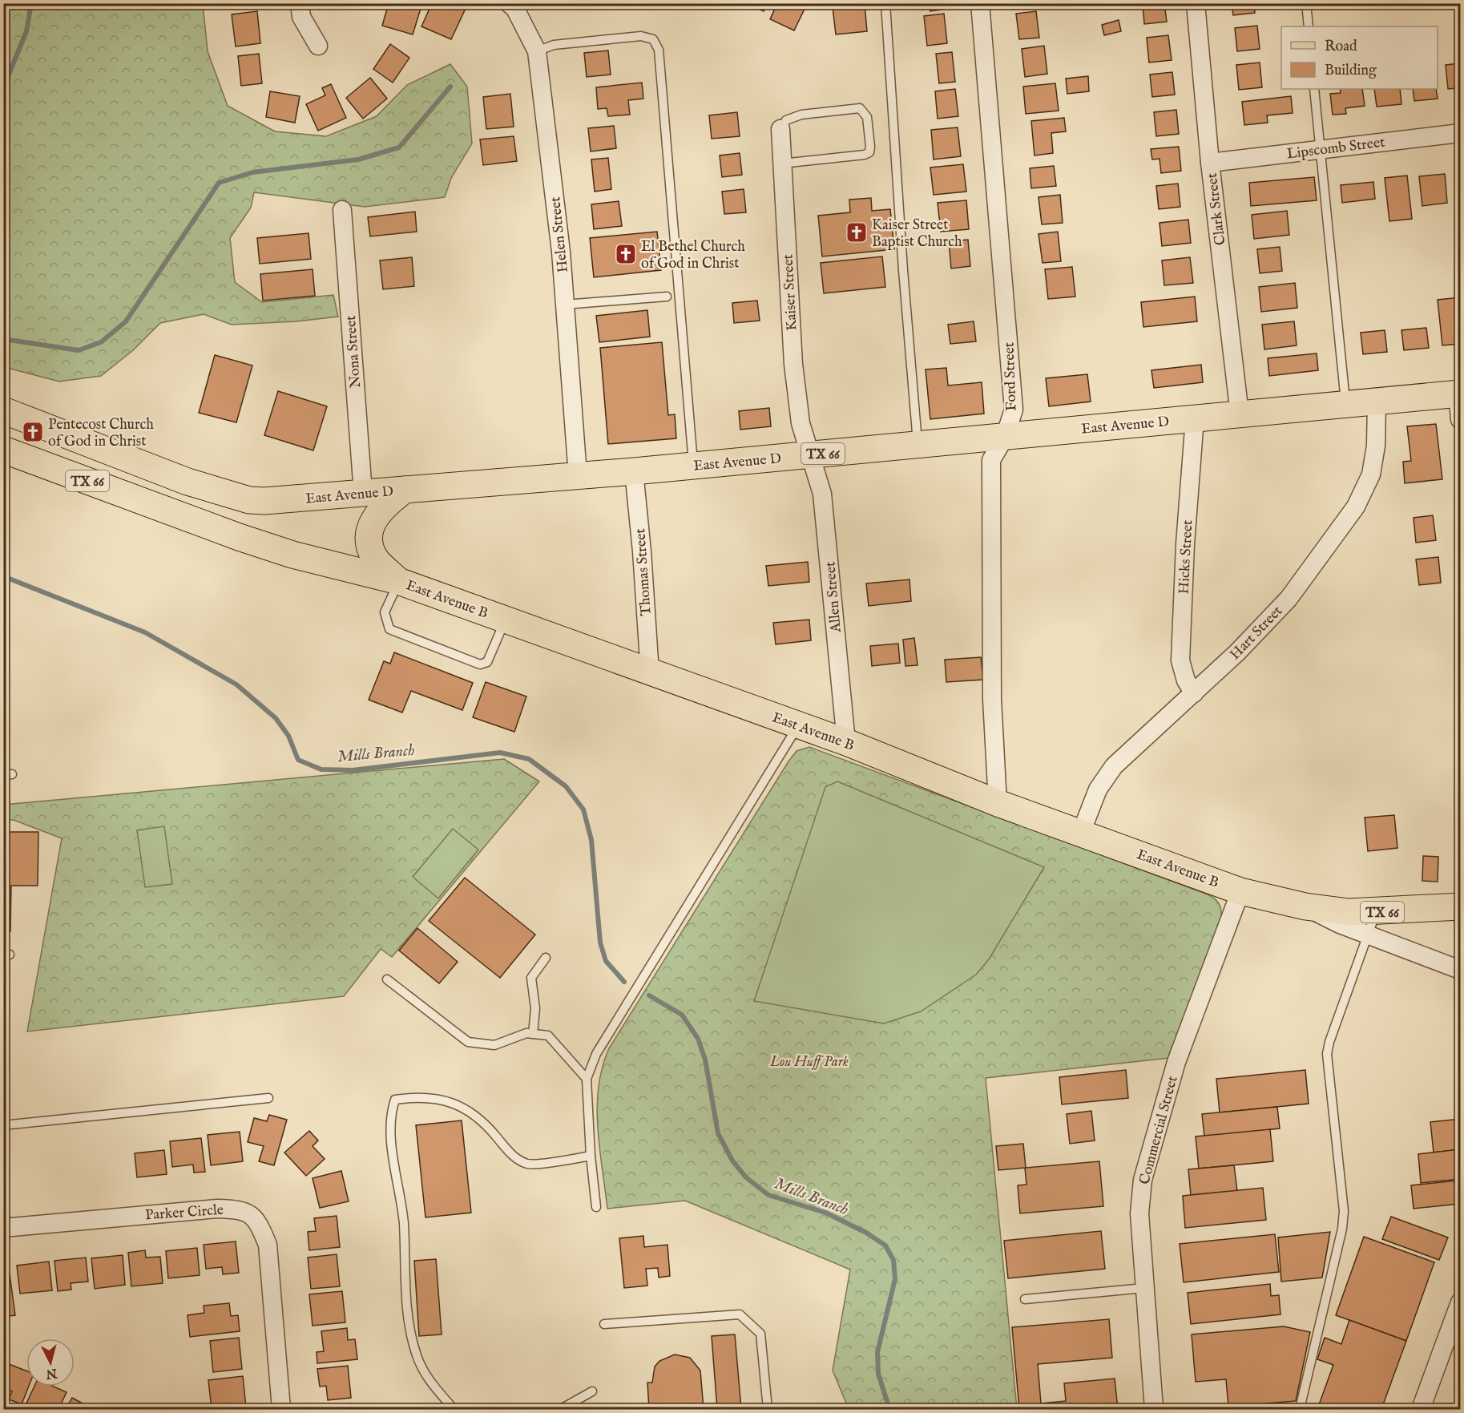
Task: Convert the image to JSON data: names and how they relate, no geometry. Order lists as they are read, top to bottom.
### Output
{
  "streets": {
    "main road": ["East Avenue D", "TX 66", "East Avenue B"],
    "street": [
      "Lipscomb Street",
      "Clark Street",
      "Helen Street",
      "Kaiser Street",
      "Nona Street",
      "Ford Street",
      "Hicks Street",
      "Thomas Street",
      "Allen Street",
      "Hart Street",
      "Commercial Street",
      "Parker Circle"
    ]
  },
  "crossings": [
    ["Lipscomb Street", "Clark Street"],
    ["Clark Street", "East Avenue D"],
    ["Helen Street", "East Avenue D"],
    ["Kaiser Street", "East Avenue D"],
    ["Kaiser Street", "Allen Street"],
    ["Nona Street", "East Avenue D"],
    ["Ford Street", "East Avenue D"],
    ["Ford Street", "East Avenue B"],
    ["East Avenue D", "Hicks Street"],
    ["East Avenue D", "Thomas Street"],
    ["East Avenue D", "Allen Street"],
    ["East Avenue D", "Hart Street"],
    ["Hicks Street", "Hart Street"],
    ["Thomas Street", "East Avenue B"],
    ["Allen Street", "East Avenue B"],
    ["East Avenue B", "Hart Street"],
    ["East Avenue B", "Commercial Street"]
  ],
  "water": ["Mills Branch"],
  "parks": ["Lou Huff Park"],
  "places": {
    "church": ["Kaiser Street Baptist Church", "El Bethel Church of God in Christ", "Pentecost Church of God in Christ"]
  },
  "legend": ["Road", "Building"],
  "north": "bottom"
}
